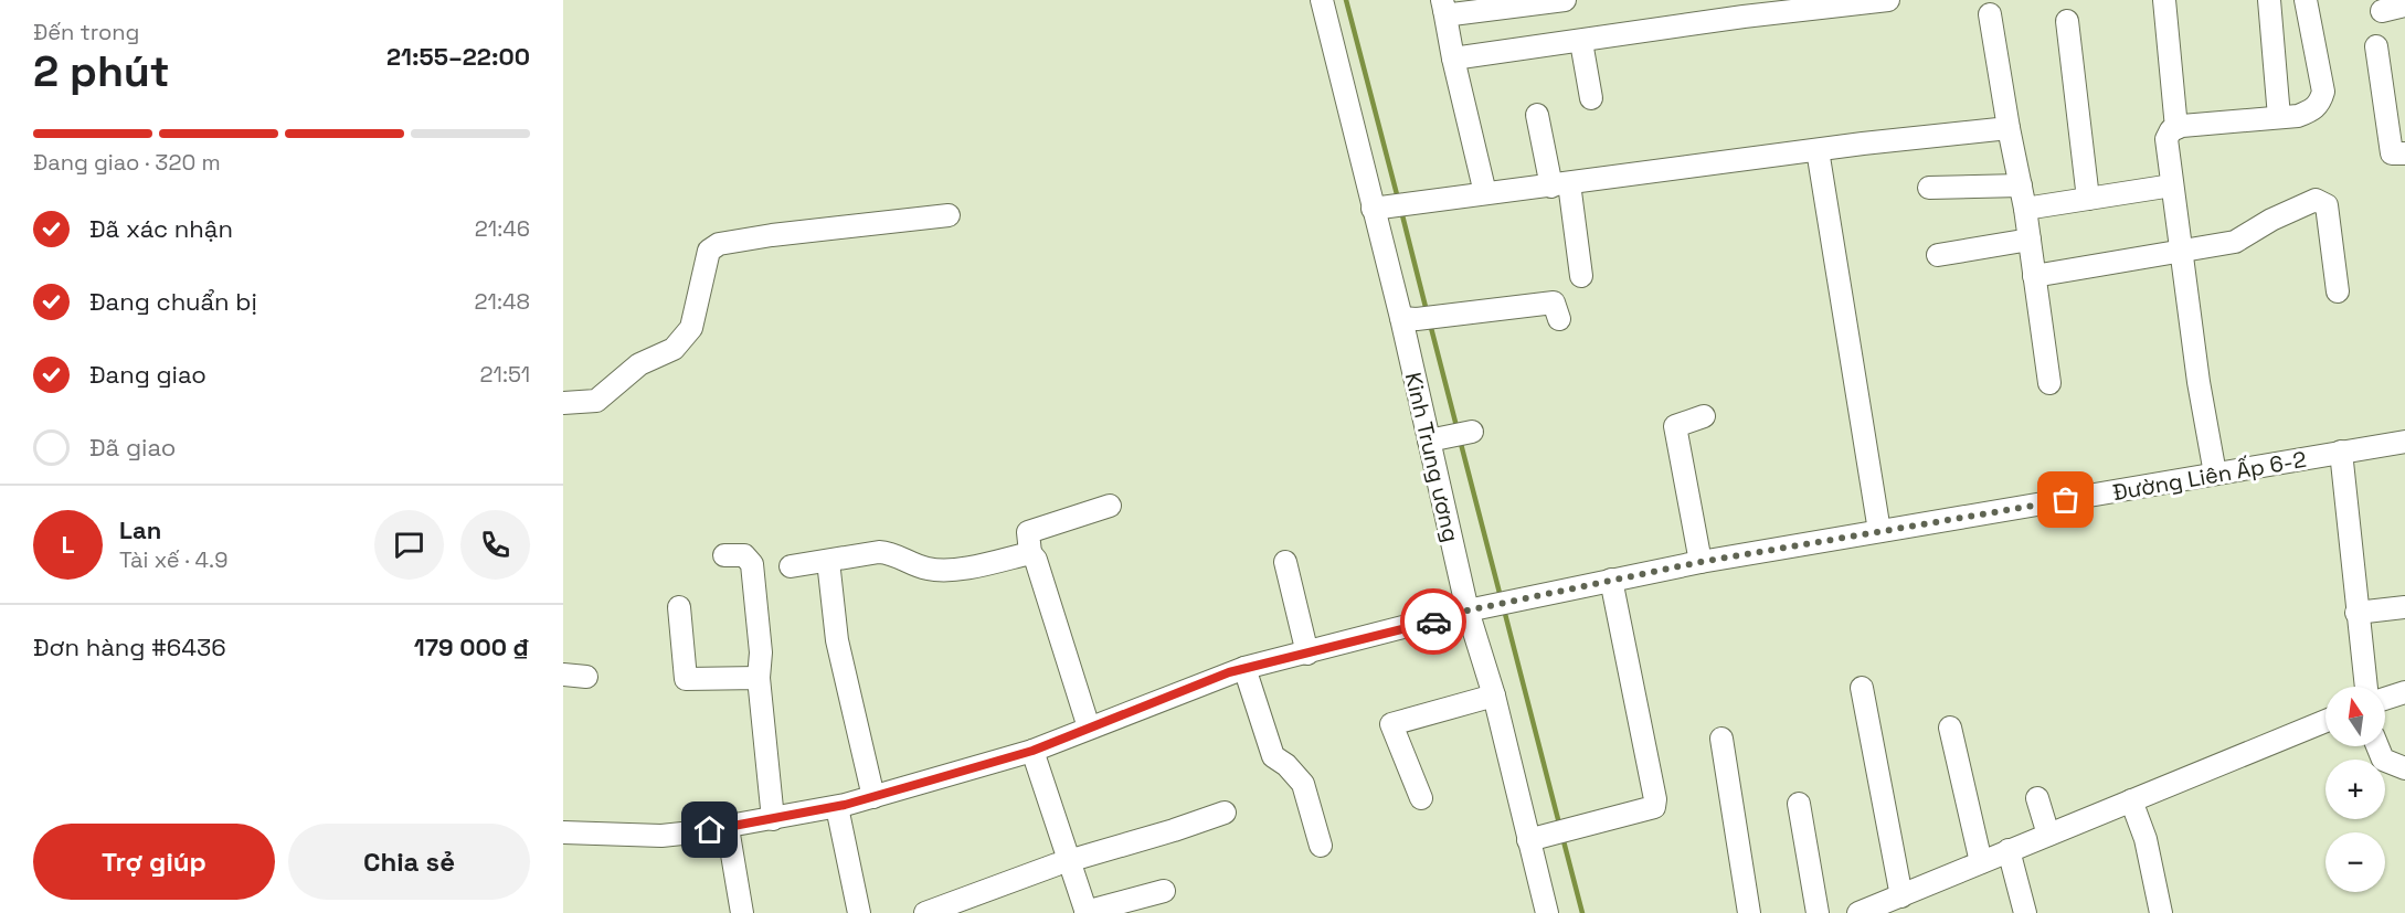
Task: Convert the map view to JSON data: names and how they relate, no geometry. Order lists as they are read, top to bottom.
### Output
{
  "streets": {
    "street": ["Kinh Trung ương", "Đường Liên Ấp 6-2"]
  },
  "crossings": [
    ["Kinh Trung ương", "Đường Liên Ấp 6-2"]
  ],
  "north": "top",
  "page": {
    "heading": ["2 phút", "Đến trong", "21:55–22:00"],
    "panel": [
      "Lan",
      "Tài xế · 4.9",
      "Đơn hàng #6436",
      "179 000 ₫"
    ],
    "bar": "Đang giao · 320 m",
    "list": [
      ["Đã xác nhận", "21:46"],
      ["Đang chuẩn bị", "21:48"],
      ["Đang giao", "21:51"],
      "Đã giao"
    ],
    "round": "L",
    "map_buttons": ["+", "−"],
    "buttons": ["Trợ giúp", "Chia sẻ"]
  }
}
